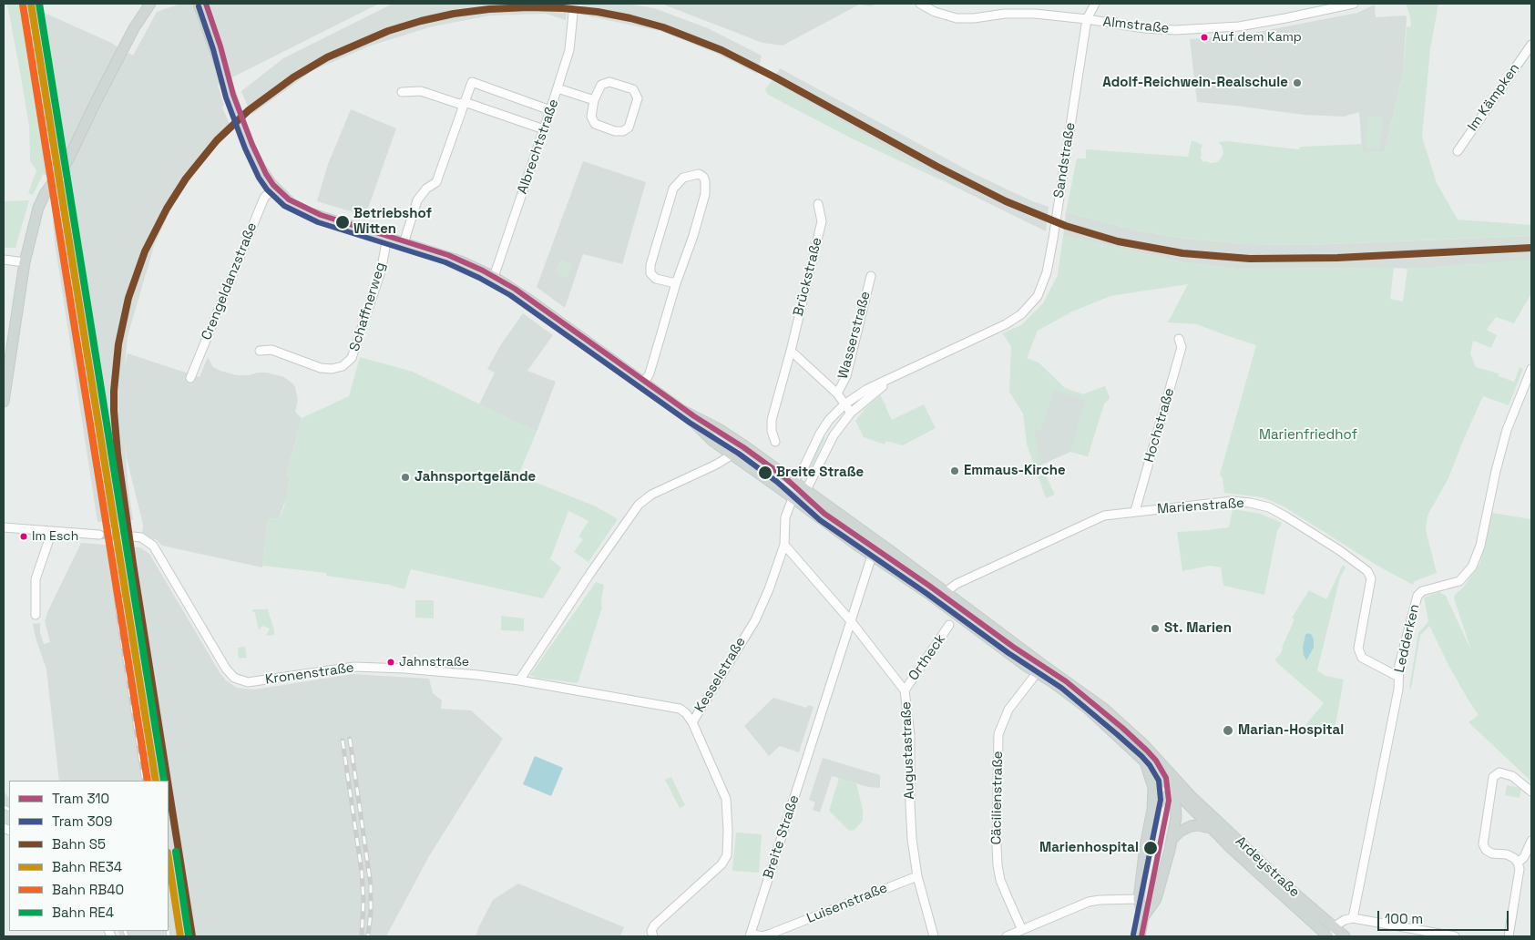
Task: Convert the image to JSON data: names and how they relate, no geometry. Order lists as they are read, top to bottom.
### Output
{
  "streets": {
    "main road": ["Ardeystraße"],
    "street": [
      "Almstraße",
      "Im Kämpken",
      "Albrechtstraße",
      "Sandstraße",
      "Brückstraße",
      "Crengeldanzstraße",
      "Schaffnerweg",
      "Wasserstraße",
      "Hochstraße",
      "Marienstraße",
      "Ledderken",
      "Ortheck",
      "Kronenstraße",
      "Kesselstraße",
      "Augustastraße",
      "Cäcilienstraße",
      "Breite Straße",
      "Luisenstraße"
    ]
  },
  "crossings": [
    ["Almstraße", "Sandstraße"],
    ["Hochstraße", "Marienstraße"],
    ["Marienstraße", "Ledderken"],
    ["Ortheck", "Augustastraße"],
    ["Kronenstraße", "Kesselstraße"],
    ["Kesselstraße", "Augustastraße"],
    ["Augustastraße", "Breite Straße"],
    ["Augustastraße", "Luisenstraße"],
    ["Breite Straße", "Luisenstraße"]
  ],
  "parks": ["Marienfriedhof"],
  "places": [
    "Auf dem Kamp",
    "Adolf-Reichwein-Realschule",
    "Betriebshof Witten",
    "Emmaus-Kirche",
    "Breite Straße",
    "Jahnsportgelände",
    "Im Esch",
    "St. Marien",
    "Jahnstraße",
    "Marian-Hospital",
    "Marienhospital"
  ],
  "lines": [
    "tram line 310",
    "rail line RE34",
    "rail line RE4",
    "rail line RB40",
    "tram line 309",
    "rail line S5"
  ],
  "legend": [
    "Tram 310",
    "Tram 309",
    "Bahn S5",
    "Bahn RE34",
    "Bahn RB40",
    "Bahn RE4"
  ],
  "scale_bar": "100 m"
}
